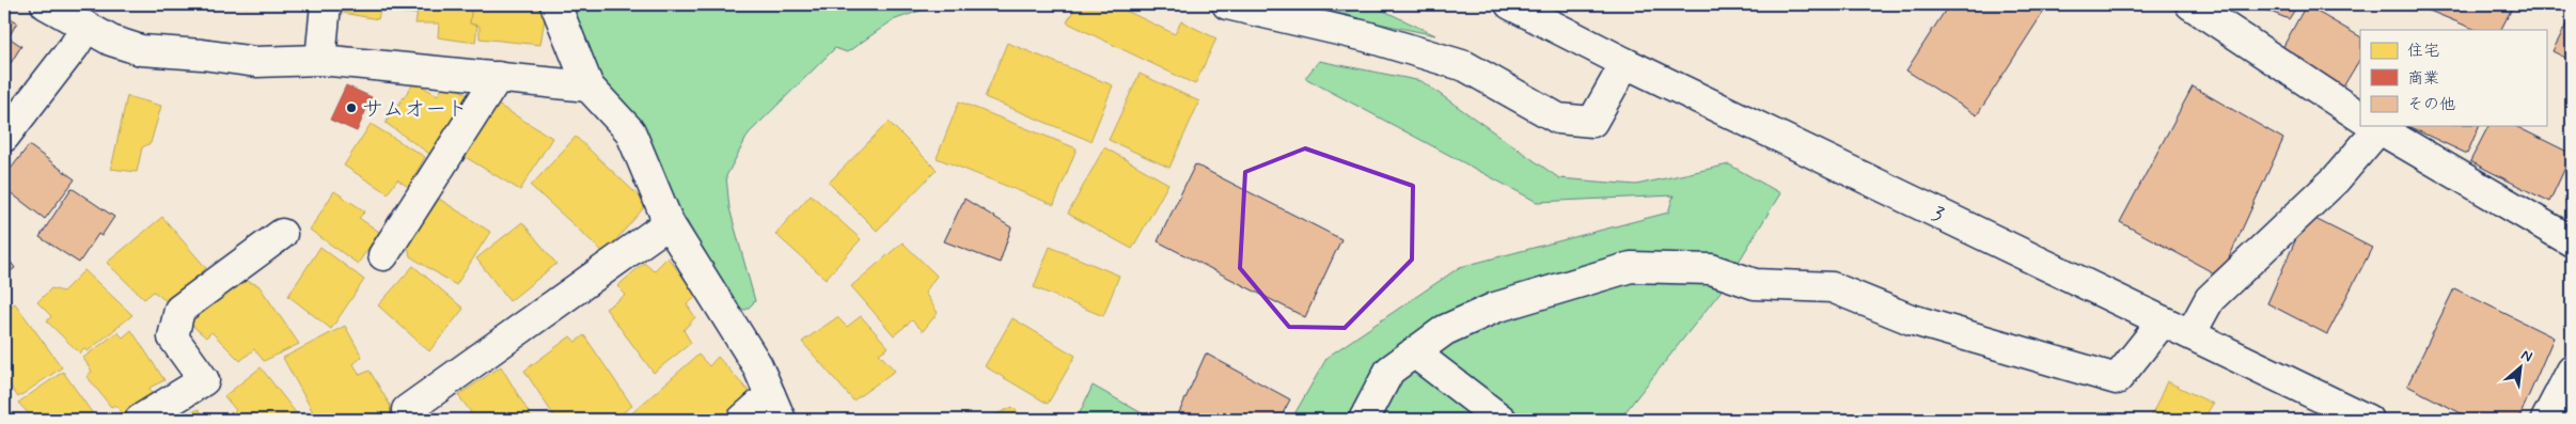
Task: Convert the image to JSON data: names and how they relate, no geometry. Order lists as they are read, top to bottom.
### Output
{
  "streets": {
    "street": ["3"]
  },
  "places": ["サムオート"],
  "legend": ["住宅", "商業", "その他"],
  "north": "top right"
}
